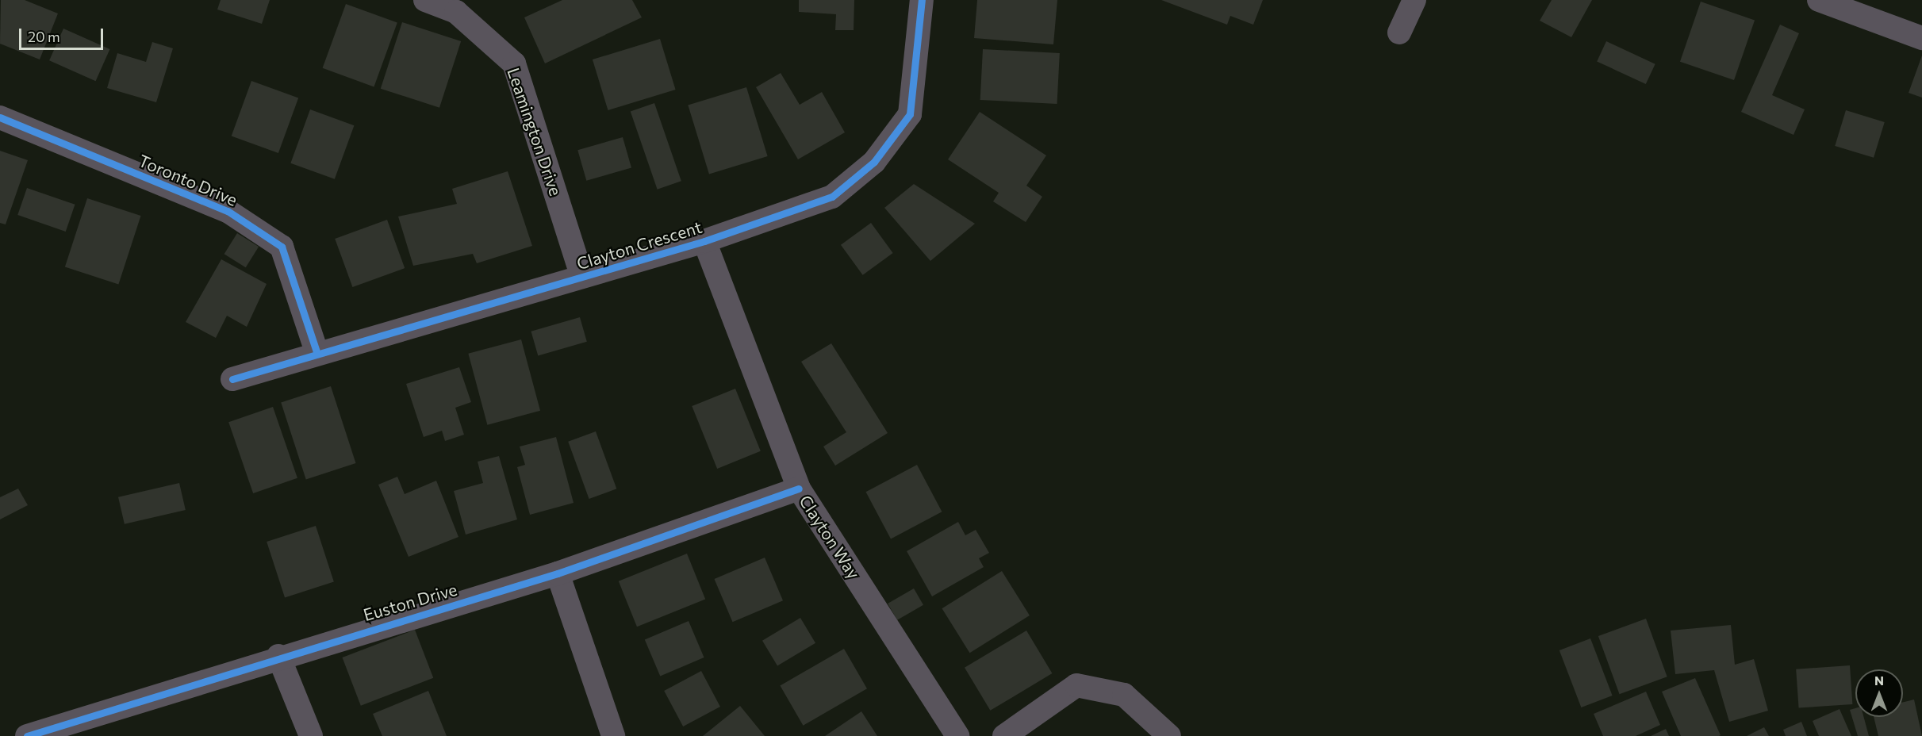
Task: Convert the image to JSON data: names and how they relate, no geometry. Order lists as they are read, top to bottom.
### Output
{
  "streets": {
    "street": [
      "Leamington Drive",
      "Toronto Drive",
      "Clayton Crescent",
      "Clayton Way",
      "Euston Drive"
    ]
  },
  "crossings": [
    ["Leamington Drive", "Clayton Crescent"],
    ["Toronto Drive", "Clayton Crescent"],
    ["Clayton Crescent", "Clayton Way"],
    ["Clayton Way", "Euston Drive"]
  ],
  "scale_bar": "20 m",
  "north": "top"
}
